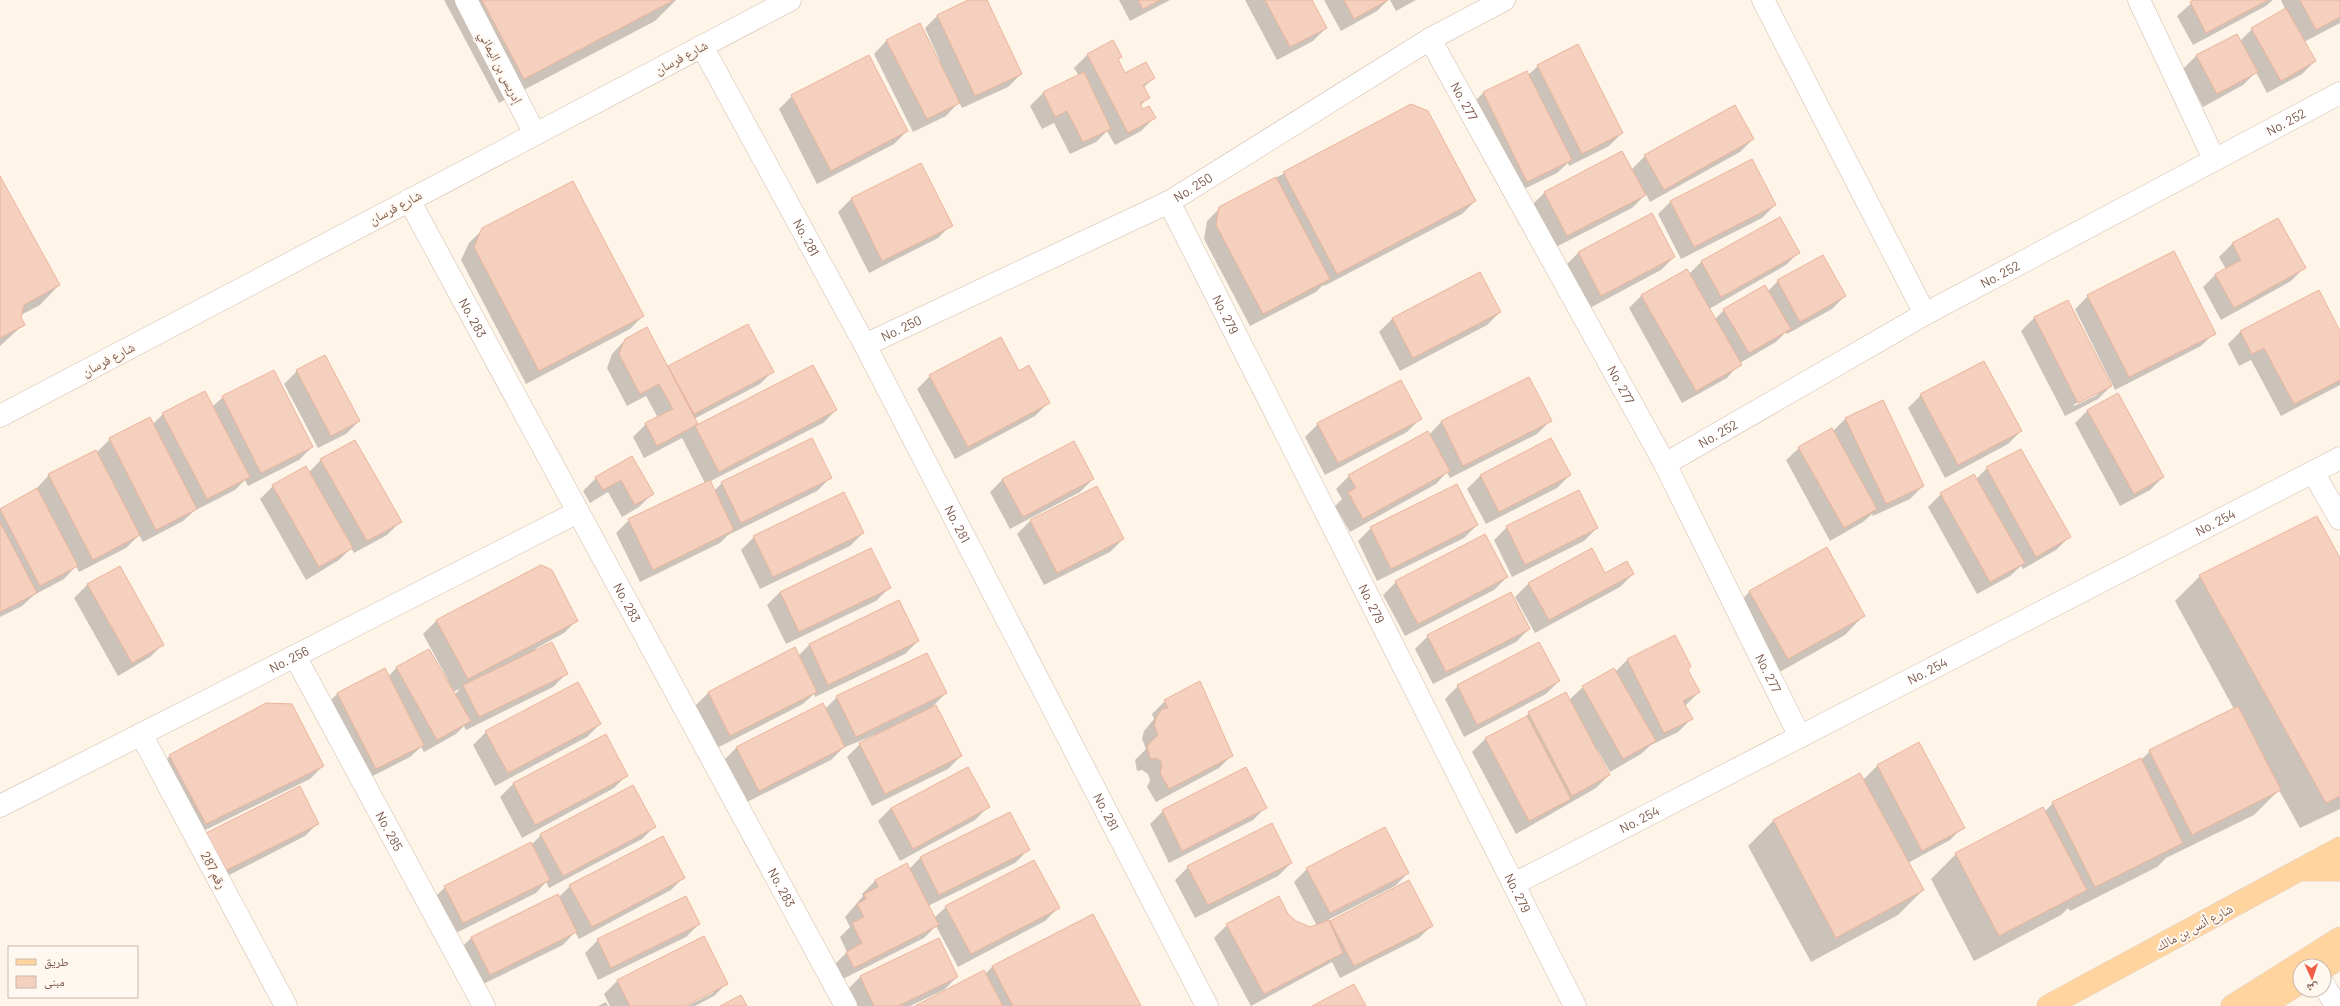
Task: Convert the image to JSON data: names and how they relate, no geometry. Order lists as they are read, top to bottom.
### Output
{
  "streets": {
    "main road": ["شارع أنس بن مالك"],
    "street": [
      "شارع فرسان",
      "إدريس بن اليماني",
      "No. 277",
      "No. 252",
      "No. 250",
      "No. 281",
      "No. 279",
      "No. 283",
      "No. 254",
      "No. 256",
      "No. 285",
      "رقم 287"
    ]
  },
  "crossings": [
    ["شارع فرسان", "إدريس بن اليماني"],
    ["شارع فرسان", "No. 281"],
    ["شارع فرسان", "No. 283"],
    ["No. 277", "No. 252"],
    ["No. 277", "No. 250"],
    ["No. 277", "No. 254"],
    ["No. 250", "No. 281"],
    ["No. 250", "No. 279"],
    ["No. 279", "No. 254"],
    ["No. 283", "No. 256"],
    ["No. 256", "No. 285"],
    ["No. 256", "رقم 287"]
  ],
  "legend": ["طريق", "مبنى"],
  "north": "bottom"
}
